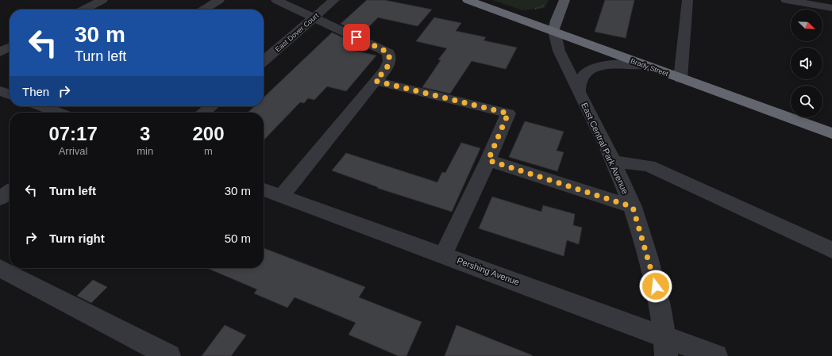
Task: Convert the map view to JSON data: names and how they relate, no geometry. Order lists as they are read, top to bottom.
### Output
{
  "streets": {
    "highway": ["Brady Street"],
    "main road": ["East Central Park Avenue"],
    "street": ["East Dover Court", "Pershing Avenue"]
  },
  "crossings": [
    ["Brady Street", "East Central Park Avenue"],
    ["East Central Park Avenue", "Pershing Avenue"]
  ],
  "north": "bottom right",
  "page": {
    "turn": ["30 m", "Turn left"],
    "then": "Then",
    "eta": [
      "07:17",
      "Arrival",
      "3",
      "min",
      "200",
      "m"
    ],
    "list": [
      {
        "name": "Turn left",
        "value": "30 m"
      },
      {
        "name": "Turn right",
        "value": "50 m"
      }
    ]
  }
}
